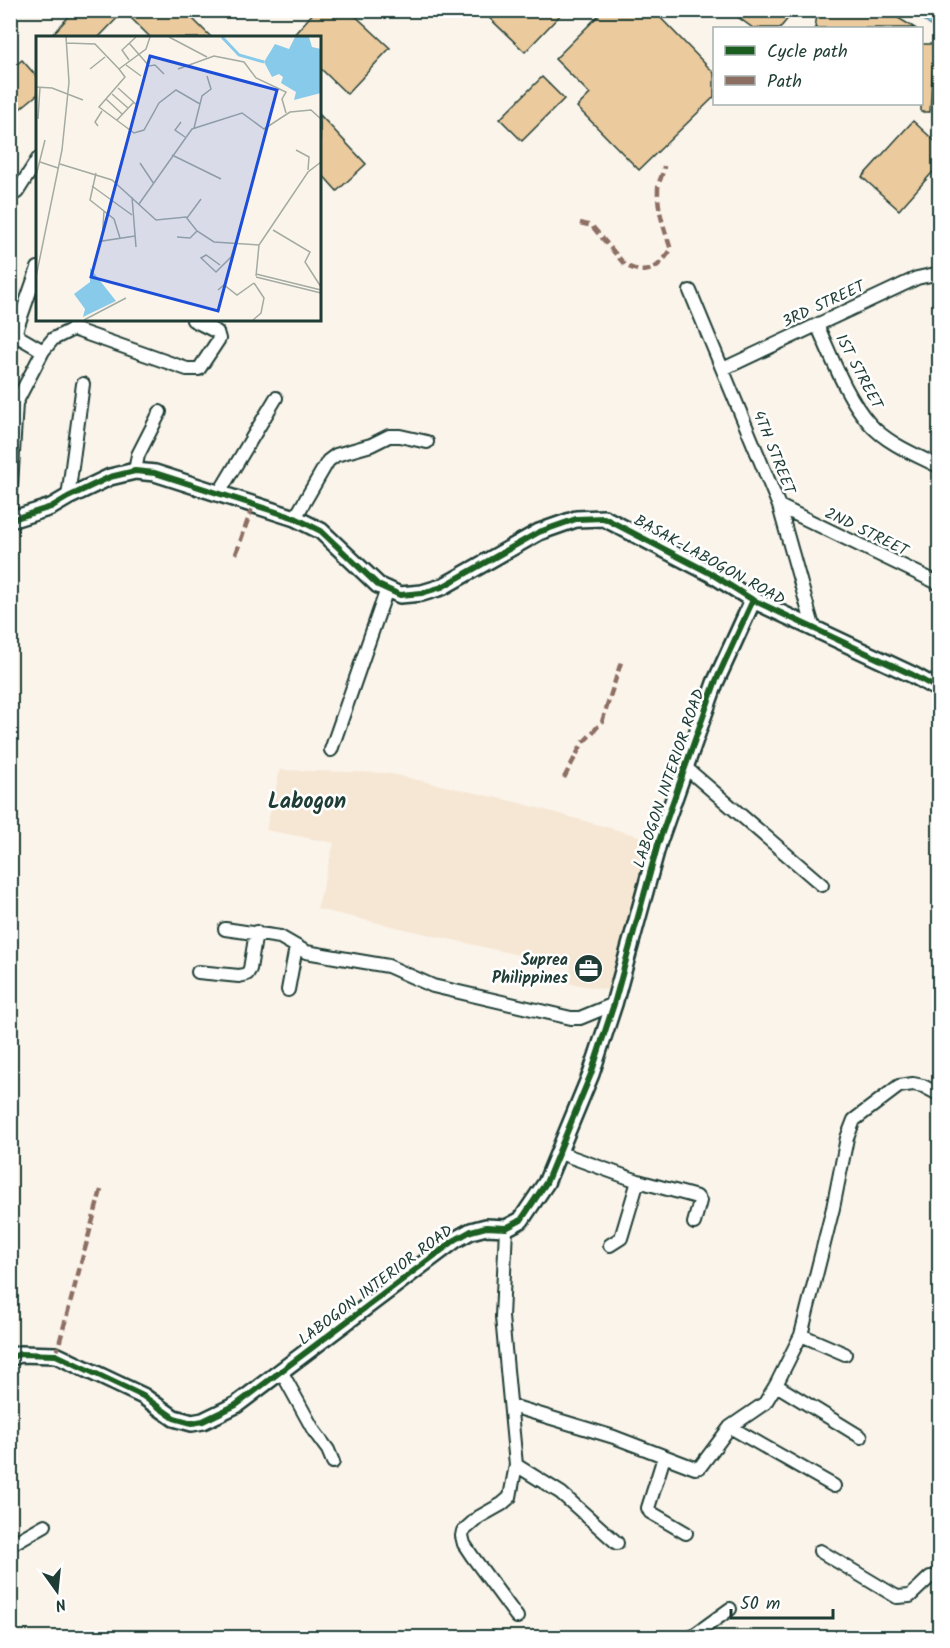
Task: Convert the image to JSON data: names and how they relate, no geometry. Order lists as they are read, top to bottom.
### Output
{
  "streets": {
    "street": [
      "3RD STREET",
      "1ST STREET",
      "4TH STREET",
      "2ND STREET",
      "BASAK-LABOGON ROAD",
      "LABOGON INTERIOR ROAD"
    ]
  },
  "crossings": [
    ["3RD STREET", "1ST STREET"],
    ["3RD STREET", "4TH STREET"],
    ["4TH STREET", "2ND STREET"],
    ["4TH STREET", "BASAK-LABOGON ROAD"],
    ["BASAK-LABOGON ROAD", "LABOGON INTERIOR ROAD"]
  ],
  "districts": ["Labogon"],
  "places": {
    "office": ["Suprea Philippines"]
  },
  "legend": ["Cycle path", "Path"],
  "scale_bar": "50 m",
  "north": "bottom"
}
